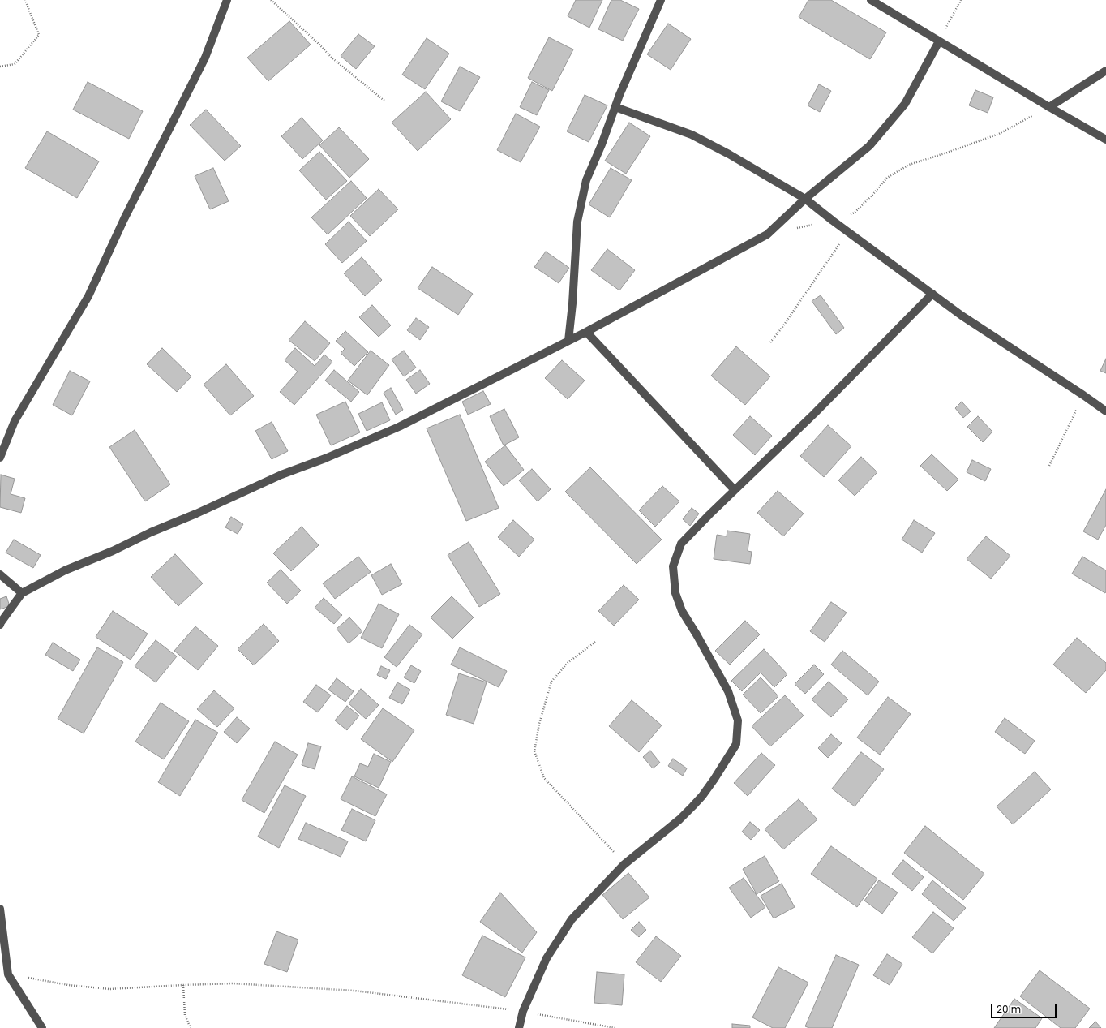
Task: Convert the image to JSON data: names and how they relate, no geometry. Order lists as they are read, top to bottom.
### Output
{
  "scale_bar": "20 m"
}
